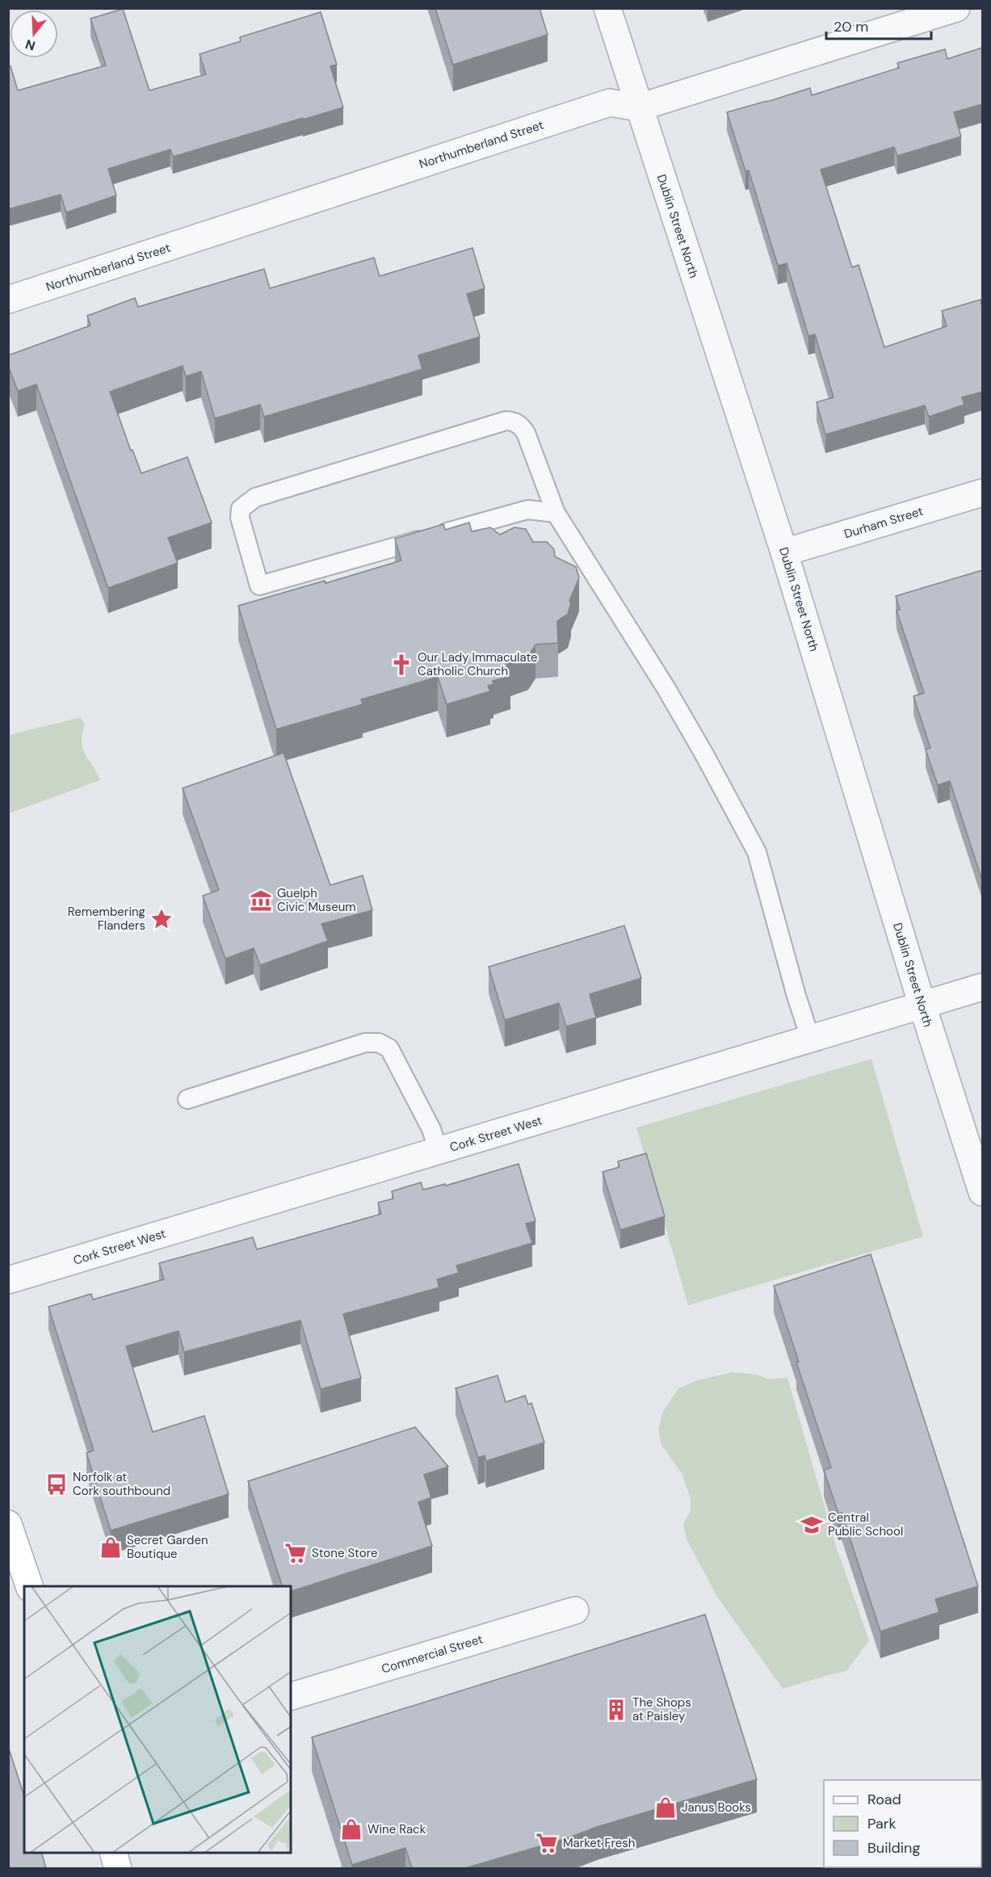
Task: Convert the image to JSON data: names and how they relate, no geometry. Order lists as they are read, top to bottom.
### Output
{
  "streets": {
    "street": [
      "Northumberland Street",
      "Dublin Street North",
      "Durham Street",
      "Cork Street West",
      "Commercial Street"
    ]
  },
  "crossings": [
    ["Northumberland Street", "Dublin Street North"],
    ["Dublin Street North", "Durham Street"],
    ["Dublin Street North", "Cork Street West"]
  ],
  "places": {
    "church": ["Our Lady Immaculate Catholic Church"],
    "museum": ["Guelph Civic Museum"],
    "place": ["Remembering Flanders"],
    "bus stop": ["Norfolk at Cork southbound"],
    "school or university": ["Central Public School"],
    "shop": ["Secret Garden Boutique", "Janus Books", "Wine Rack"],
    "supermarket": ["Stone Store", "Market Fresh"],
    "building": ["The Shops at Paisley"]
  },
  "legend": ["Road", "Park", "Building"],
  "scale_bar": "20 m",
  "north": "bottom"
}
